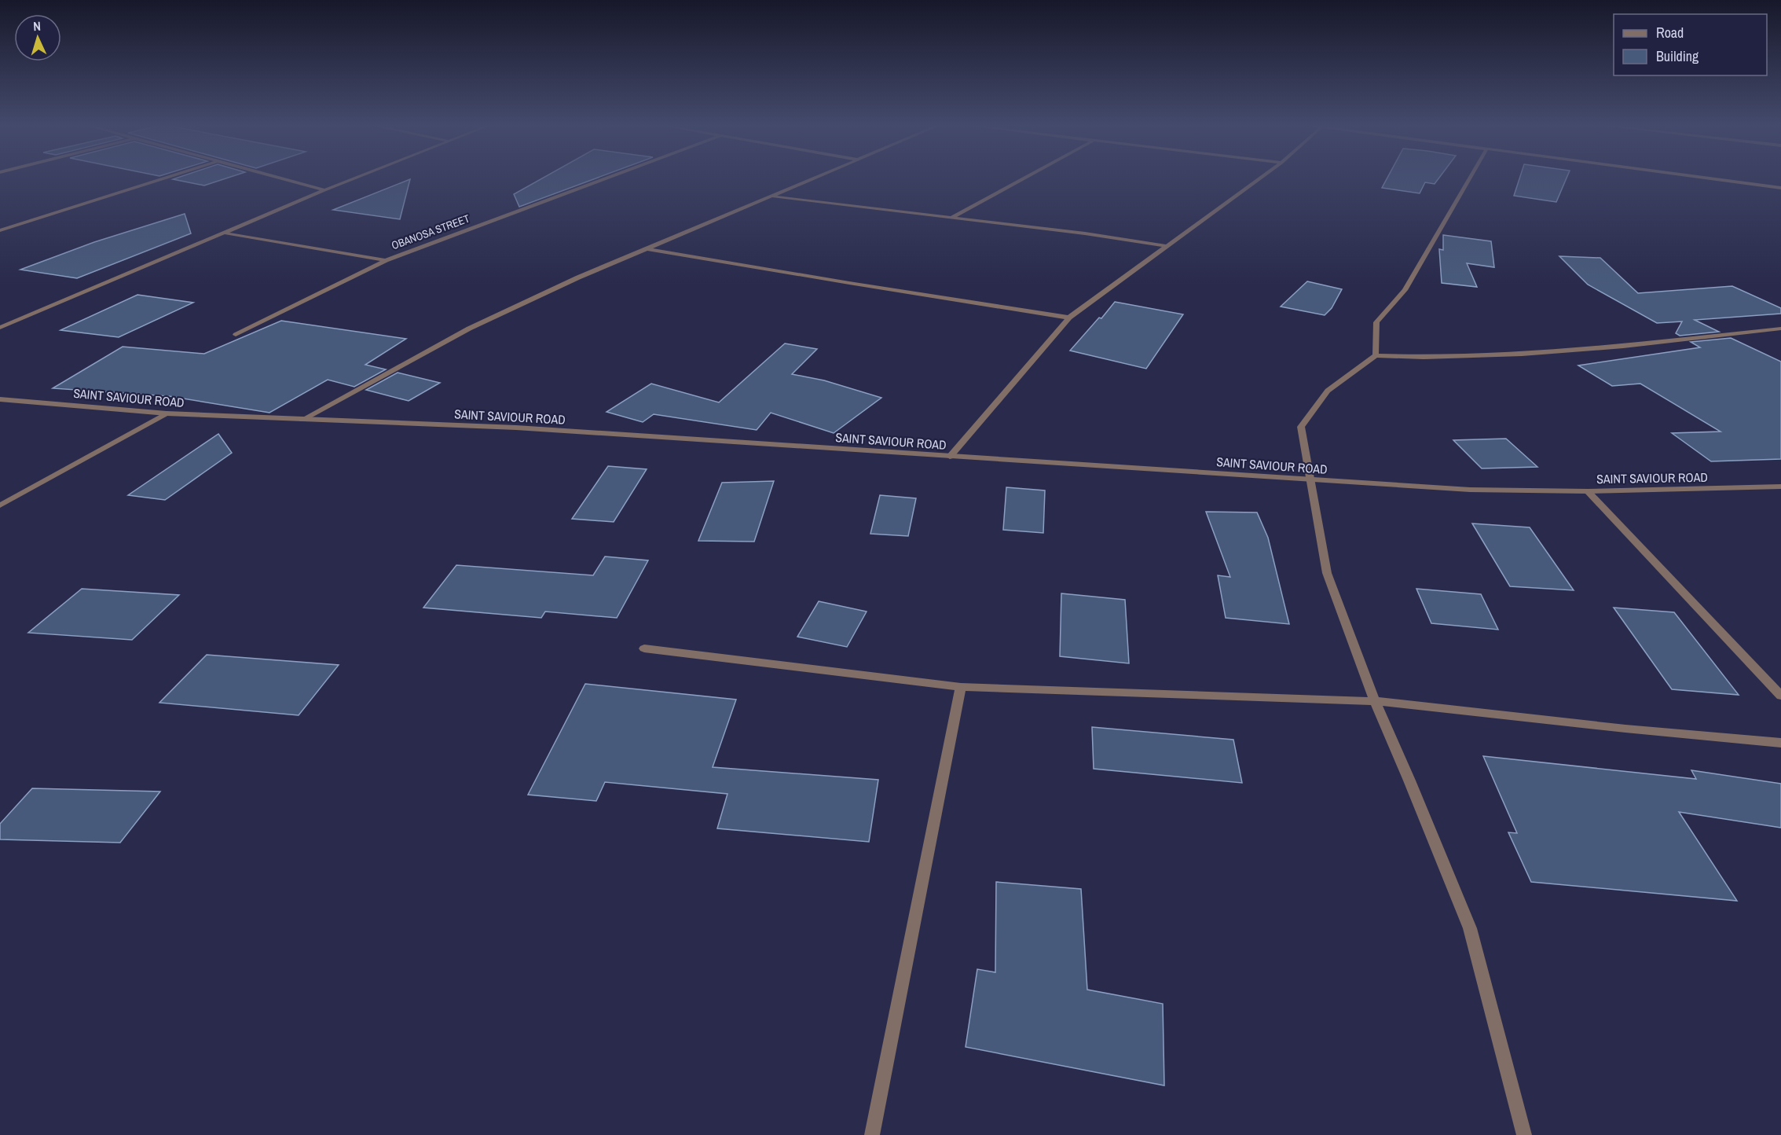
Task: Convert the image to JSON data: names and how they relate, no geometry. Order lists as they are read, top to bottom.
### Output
{
  "streets": {
    "street": ["OBANOSA STREET", "SAINT SAVIOUR ROAD"]
  },
  "legend": ["Road", "Building"],
  "north": "top"
}
